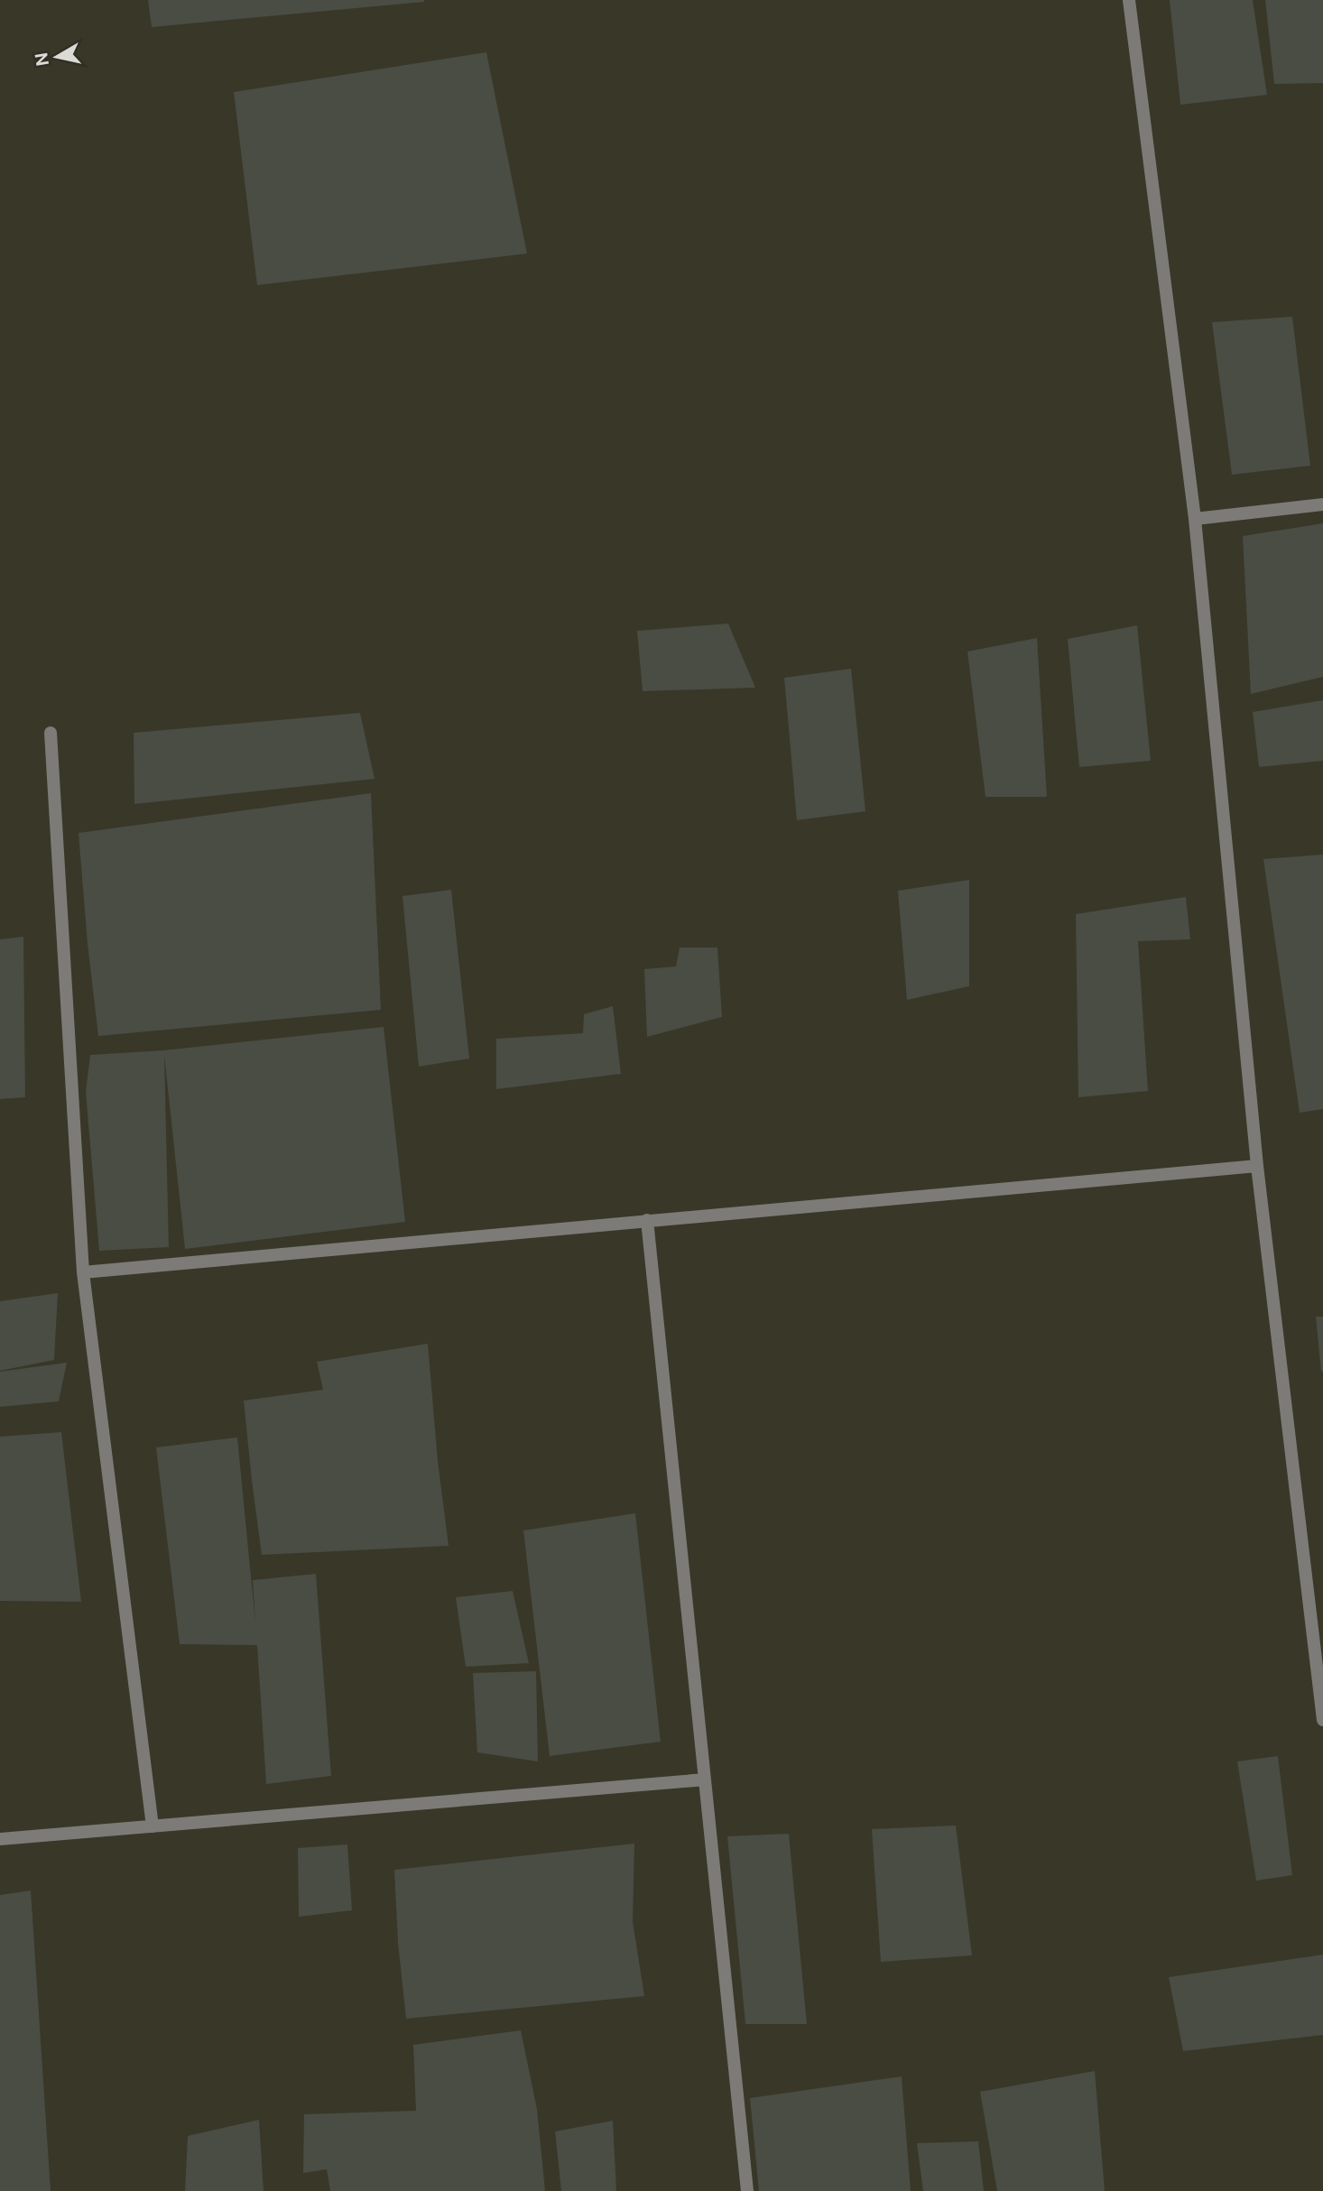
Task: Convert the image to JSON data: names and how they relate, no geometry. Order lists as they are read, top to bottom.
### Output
{
  "north": "left"
}
